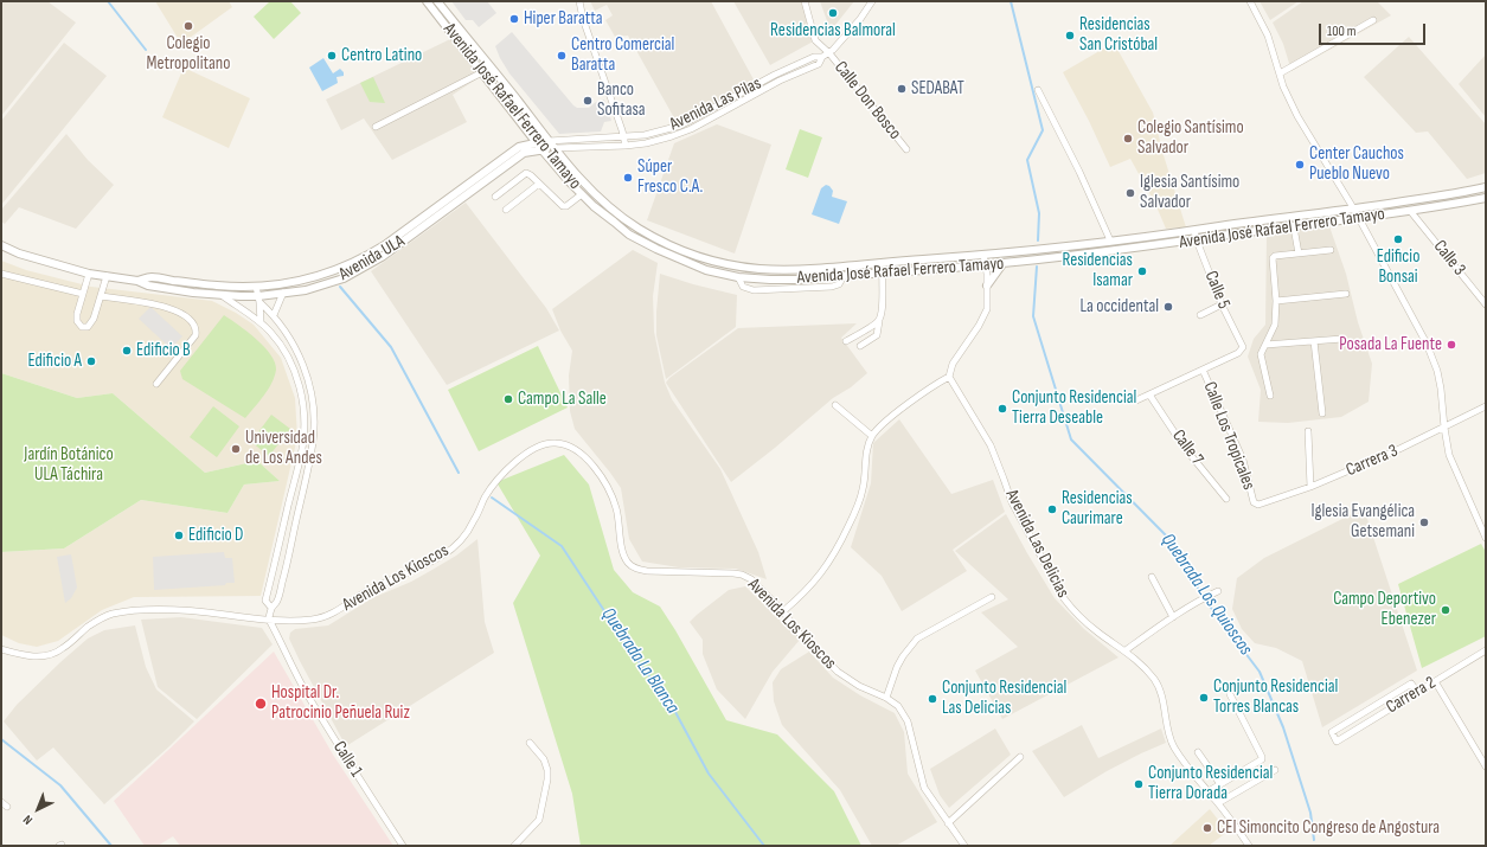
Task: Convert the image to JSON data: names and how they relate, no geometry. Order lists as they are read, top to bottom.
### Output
{
  "streets": {
    "street": [
      "Calle Don Bosco",
      "Avenida Las Pilas",
      "Avenida José Rafael Ferrero Tamayo",
      "Avenida ULA",
      "Calle 3",
      "Calle 5",
      "Calle Los Tropicales",
      "Calle 7",
      "Carrera 3",
      "Avenida Las Delicias",
      "Avenida Los Kioscos",
      "Carrera 2",
      "Calle 1"
    ]
  },
  "crossings": [
    ["Calle Don Bosco", "Avenida Las Pilas"],
    ["Avenida Las Pilas", "Avenida José Rafael Ferrero Tamayo"],
    ["Avenida Las Pilas", "Avenida ULA"],
    ["Avenida José Rafael Ferrero Tamayo", "Avenida ULA"],
    ["Avenida José Rafael Ferrero Tamayo", "Calle 3"],
    ["Avenida José Rafael Ferrero Tamayo", "Calle 5"],
    ["Calle 5", "Calle Los Tropicales"],
    ["Calle Los Tropicales", "Carrera 3"],
    ["Avenida Los Kioscos", "Calle 1"]
  ],
  "water": ["Quebrada Los Quioscos", "Quebrada La Blanca"],
  "parks": ["Jardín Botánico ULA Táchira"],
  "places": [
    "Residencias Balmoral",
    "Hiper Baratta",
    "Colegio Metropolitano",
    "Residencias San Cristóbal",
    "Centro Latino",
    "Centro Comercial Baratta",
    "SEDABAT",
    "Banco Sofitasa",
    "Colegio Santísimo Salvador",
    "Center Cauchos Pueblo Nuevo",
    "Súper Fresco C.A.",
    "Iglesia Santísimo Salvador",
    "Edificio Bonsai",
    "Residencias Isamar",
    "La occidental",
    "Posada La Fuente",
    "Edificio B",
    "Edificio A",
    "Campo La Salle",
    "Conjunto Residencial Tierra Deseable",
    "Universidad de Los Andes",
    "Residencias Caurimare",
    "Iglesia Evangélica Getsemani",
    "Edificio D",
    "Campo Deportivo Ebenezer",
    "Conjunto Residencial Torres Blancas",
    "Conjunto Residencial Las Delicias",
    "Hospital Dr. Patrocinio Peñuela Ruiz",
    "Conjunto Residencial Tierra Dorada",
    "CEI Simoncito Congreso de Angostura"
  ],
  "scale_bar": "100 m",
  "north": "bottom left"
}
